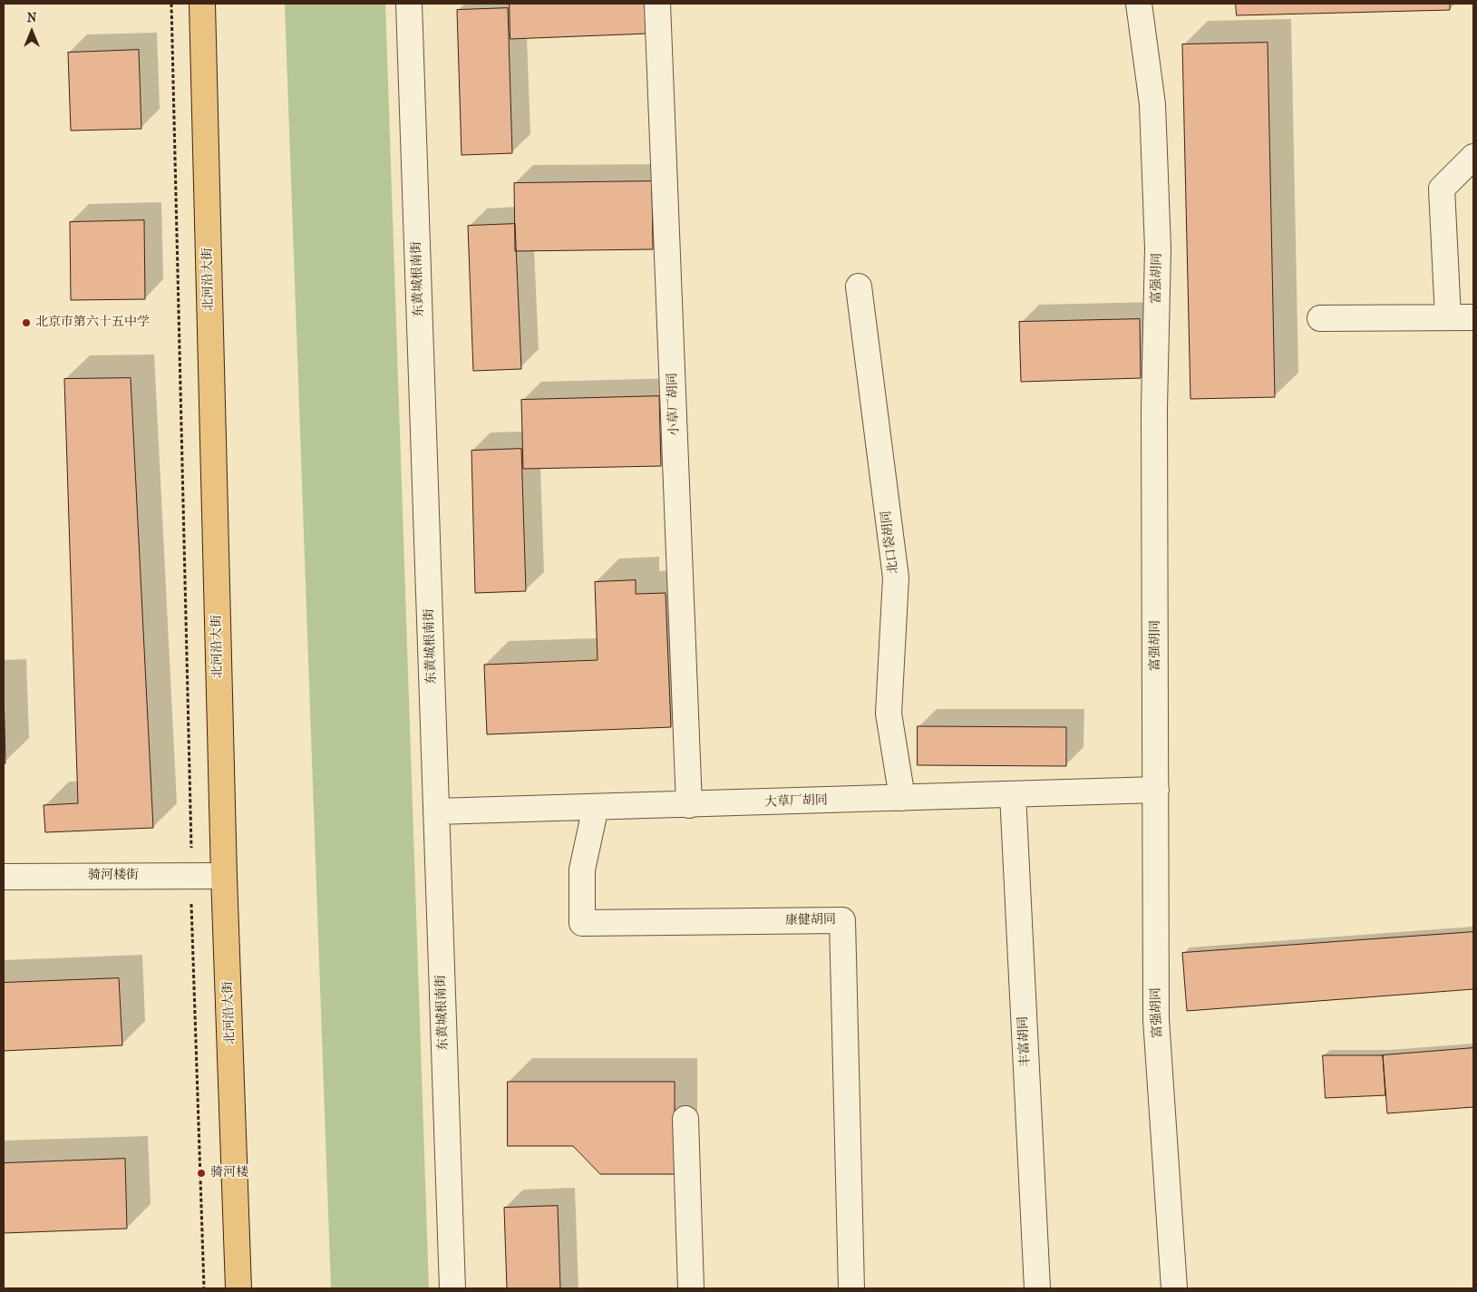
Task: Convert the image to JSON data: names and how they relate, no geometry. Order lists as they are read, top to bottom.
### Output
{
  "streets": {
    "main road": ["北河沿大街"],
    "street": [
      "富强胡同",
      "东黄城根南街",
      "小草厂胡同",
      "北口袋胡同",
      "大草厂胡同",
      "骑河楼街",
      "康健胡同",
      "丰富胡同"
    ]
  },
  "crossings": [
    ["富强胡同", "大草厂胡同"],
    ["北河沿大街", "骑河楼街"],
    ["东黄城根南街", "大草厂胡同"],
    ["小草厂胡同", "大草厂胡同"],
    ["北口袋胡同", "大草厂胡同"],
    ["大草厂胡同", "康健胡同"],
    ["大草厂胡同", "丰富胡同"]
  ],
  "places": ["北京市第六十五中学", "骑河楼"],
  "north": "top"
}
